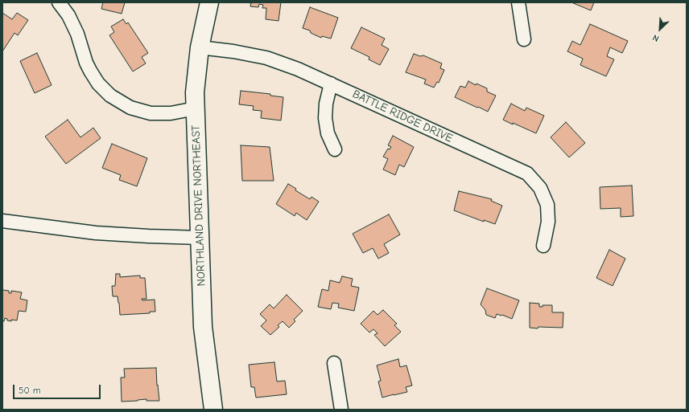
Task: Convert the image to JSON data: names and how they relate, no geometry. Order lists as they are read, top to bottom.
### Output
{
  "streets": {
    "street": ["BATTLE RIDGE DRIVE", "NORTHLAND DRIVE NORTHEAST"]
  },
  "crossings": [
    ["BATTLE RIDGE DRIVE", "NORTHLAND DRIVE NORTHEAST"]
  ],
  "scale_bar": "50 m",
  "north": "bottom left"
}
